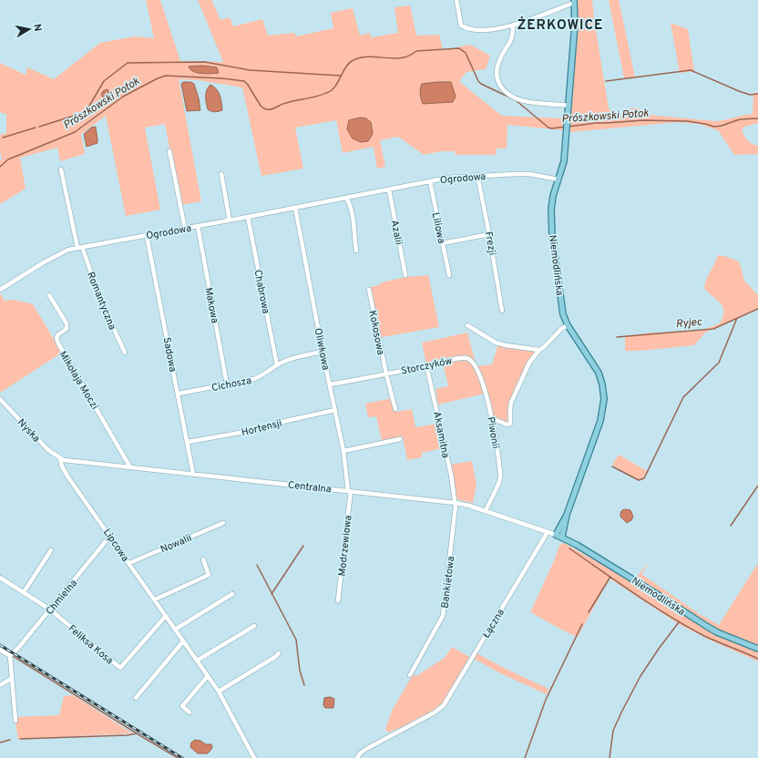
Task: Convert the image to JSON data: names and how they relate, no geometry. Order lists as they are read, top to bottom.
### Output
{
  "streets": {
    "main road": ["Niemodlińska"],
    "street": [
      "Ogrodowa",
      "Liliowa",
      "Azalii",
      "Frezji",
      "Chabrowa",
      "Romantyczna",
      "Makowa",
      "Kokosowa",
      "Oliwkowa",
      "Sadowa",
      "Storczyków",
      "Mikołaja Moczi",
      "Cichosza",
      "Hortensji",
      "Nyska",
      "Piwonii",
      "Aksamitna",
      "Centralna",
      "Nowalii",
      "Lipcowa",
      "Modrzewiowa",
      "Bankietowa",
      "Chmielna",
      "Łączna",
      "Feliksa Kosa"
    ]
  },
  "crossings": [
    ["Ogrodowa", "Liliowa"],
    ["Ogrodowa", "Azalii"],
    ["Ogrodowa", "Frezji"],
    ["Ogrodowa", "Niemodlińska"],
    ["Ogrodowa", "Chabrowa"],
    ["Ogrodowa", "Romantyczna"],
    ["Ogrodowa", "Makowa"],
    ["Ogrodowa", "Oliwkowa"],
    ["Ogrodowa", "Sadowa"],
    ["Niemodlińska", "Centralna"],
    ["Chabrowa", "Cichosza"],
    ["Makowa", "Cichosza"],
    ["Kokosowa", "Storczyków"],
    ["Oliwkowa", "Storczyków"],
    ["Oliwkowa", "Cichosza"],
    ["Oliwkowa", "Hortensji"],
    ["Oliwkowa", "Centralna"],
    ["Oliwkowa", "Modrzewiowa"],
    ["Sadowa", "Cichosza"],
    ["Sadowa", "Hortensji"],
    ["Sadowa", "Centralna"],
    ["Storczyków", "Piwonii"],
    ["Storczyków", "Aksamitna"],
    ["Mikołaja Moczi", "Centralna"],
    ["Nyska", "Centralna"],
    ["Nyska", "Lipcowa"],
    ["Piwonii", "Centralna"],
    ["Aksamitna", "Centralna"],
    ["Aksamitna", "Bankietowa"],
    ["Centralna", "Lipcowa"],
    ["Centralna", "Modrzewiowa"],
    ["Centralna", "Bankietowa"],
    ["Centralna", "Łączna"],
    ["Nowalii", "Lipcowa"],
    ["Lipcowa", "Chmielna"],
    ["Lipcowa", "Feliksa Kosa"],
    ["Chmielna", "Feliksa Kosa"]
  ],
  "districts": ["ŻERKOWICE"],
  "water": ["Prószkowski Potok", "Ryjec"],
  "north": "right"
}
